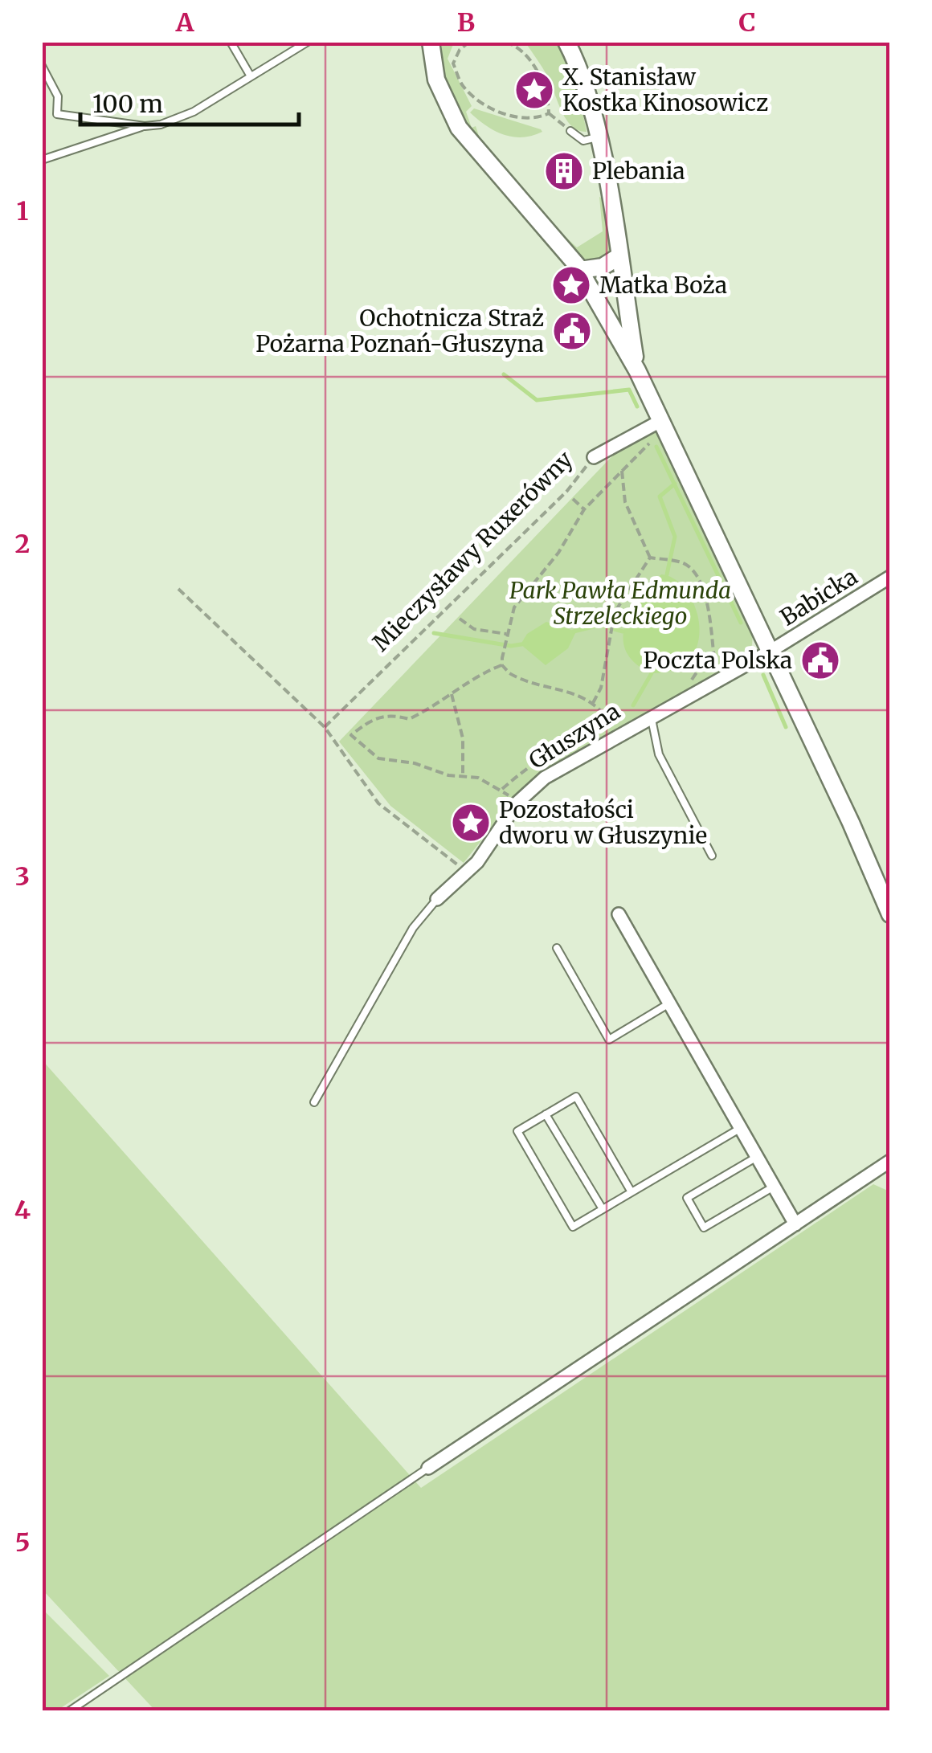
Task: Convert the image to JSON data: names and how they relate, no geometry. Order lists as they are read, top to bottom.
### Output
{
  "streets": {
    "street": ["Mieczysławy Ruxerówny", "Babicka", "Głuszyna"]
  },
  "crossings": [
    ["Babicka", "Głuszyna"]
  ],
  "parks": ["Park Pawła Edmunda Strzeleckiego"],
  "places": {
    "place": ["X. Stanisław Kostka Kinosowicz", "Matka Boża", "Pozostałości dworu w Głuszynie"],
    "building": ["Plebania"],
    "public building": ["Ochotnicza Straż Pożarna Poznań-Głuszyna", "Poczta Polska"]
  },
  "scale_bar": "100 m",
  "grid": {
    "columns": ["A", "B", "C"],
    "rows": [
      "1",
      "2",
      "3",
      "4",
      "5"
    ]
  }
}
